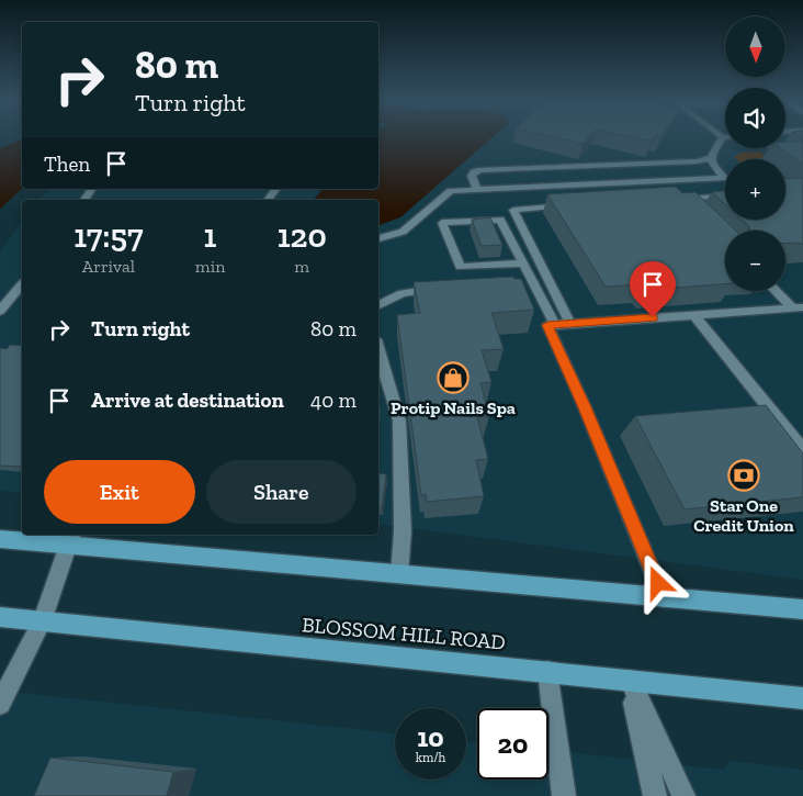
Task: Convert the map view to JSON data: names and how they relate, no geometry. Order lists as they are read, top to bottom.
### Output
{
  "streets": {
    "main road": ["BLOSSOM HILL ROAD"]
  },
  "places": {
    "shop": ["Protip Nails Spa"],
    "bank": ["Star One Credit Union"]
  },
  "north": "bottom",
  "page": {
    "map_buttons": ["+", "−"],
    "turn": ["80 m", "Turn right"],
    "then": "Then",
    "eta": [
      "17:57",
      "Arrival",
      "1",
      "min",
      "120",
      "m"
    ],
    "list": [
      {
        "name": "Turn right",
        "value": "80 m"
      },
      {
        "name": "Arrive at destination",
        "value": "40 m"
      }
    ],
    "buttons": ["Exit", "Share"],
    "speed": "10 km/h",
    "limit": "20"
  }
}
